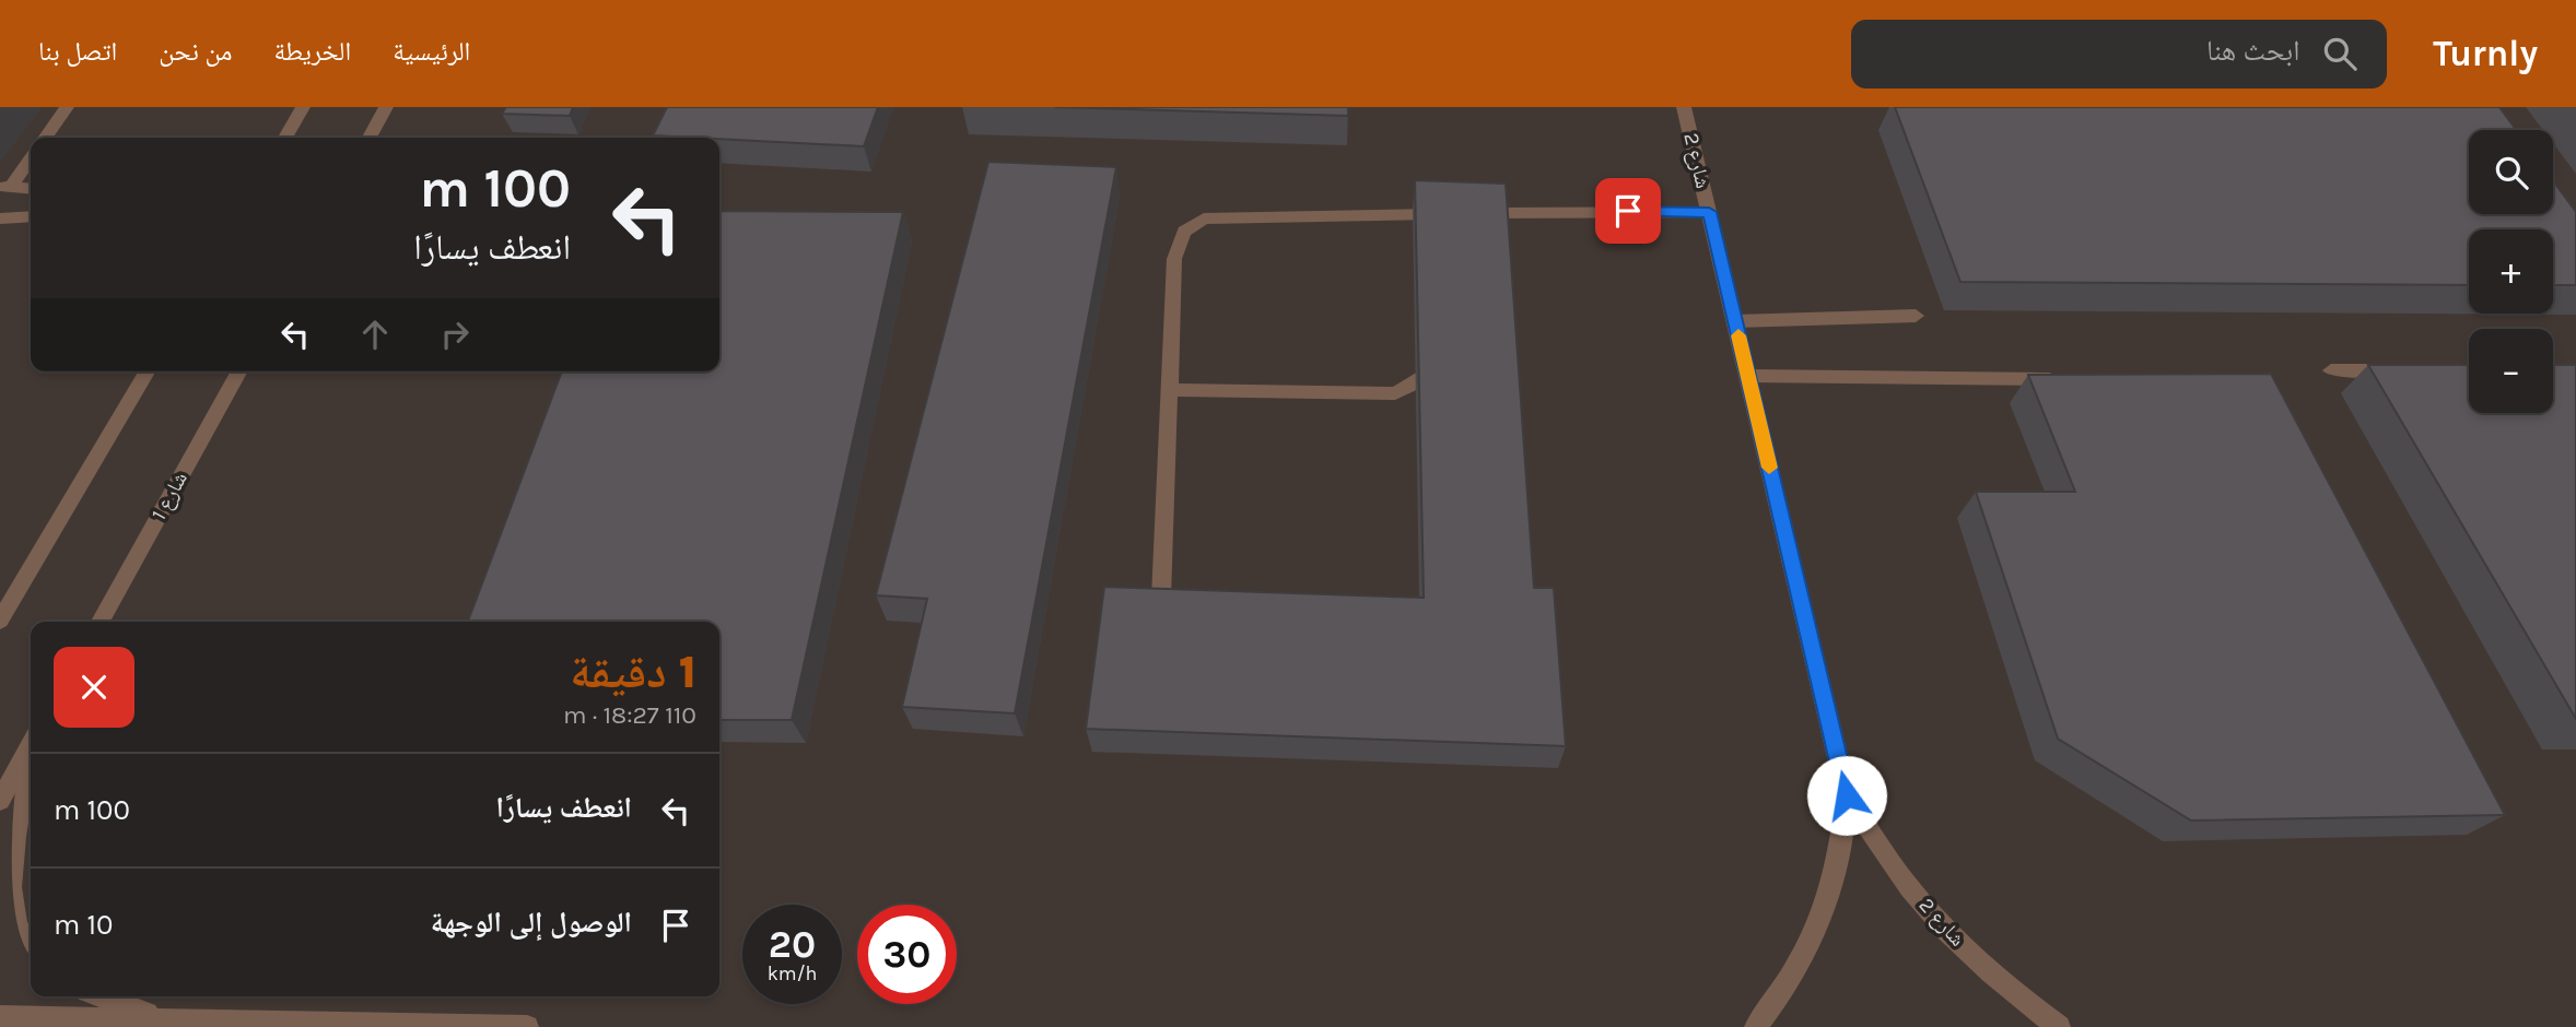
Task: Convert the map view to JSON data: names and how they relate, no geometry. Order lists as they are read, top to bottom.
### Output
{
  "streets": {
    "street": ["شارع 2", "شارع 1"]
  },
  "page": {
    "header": "Turnly",
    "search": "ابحث هنا",
    "nav": [
      "الرئيسية",
      "الخريطة",
      "من نحن",
      "اتصل بنا"
    ],
    "map_buttons": ["+", "−"],
    "turn": ["100 m", "انعطف يسارًا"],
    "heading": ["1 دقيقة", "110 m · 18:27"],
    "list": [
      {
        "name": "انعطف يسارًا",
        "value": "100 m"
      },
      {
        "name": "الوصول إلى الوجهة",
        "value": "10 m"
      }
    ],
    "speed": "20 km/h",
    "limit": "30"
  }
}
